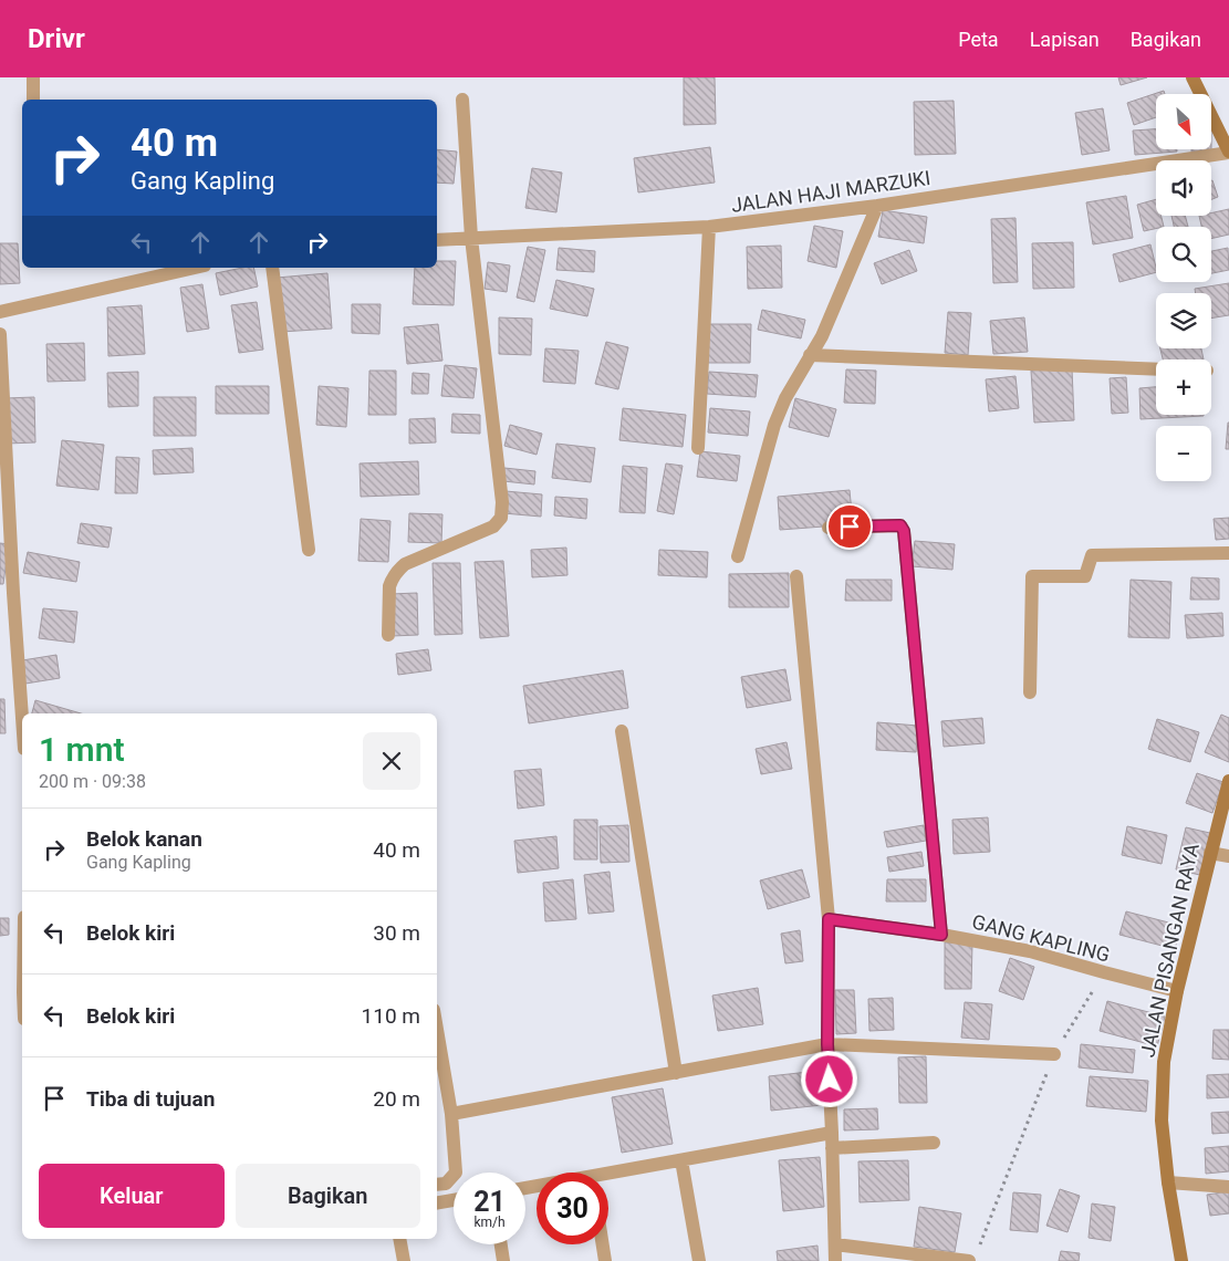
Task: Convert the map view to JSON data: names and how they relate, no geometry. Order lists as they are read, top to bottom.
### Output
{
  "streets": {
    "street": ["JALAN HAJI MARZUKI", "GANG KAPLING", "JALAN PISANGAN RAYA"]
  },
  "crossings": [
    ["GANG KAPLING", "JALAN PISANGAN RAYA"]
  ],
  "north": "bottom right",
  "page": {
    "header": "Drivr",
    "nav": ["Peta", "Lapisan", "Bagikan"],
    "map_buttons": ["+", "−"],
    "turn": ["40 m", "Gang Kapling"],
    "heading": ["1 mnt", "200 m · 09:38"],
    "list": [
      {
        "name": "Belok kanan",
        "note": "Gang Kapling",
        "value": "40 m"
      },
      {
        "name": "Belok kiri",
        "value": "30 m"
      },
      {
        "name": "Belok kiri",
        "value": "110 m"
      },
      {
        "name": "Tiba di tujuan",
        "value": "20 m"
      }
    ],
    "buttons": ["Keluar", "Bagikan"],
    "speed": "21 km/h",
    "limit": "30"
  }
}
